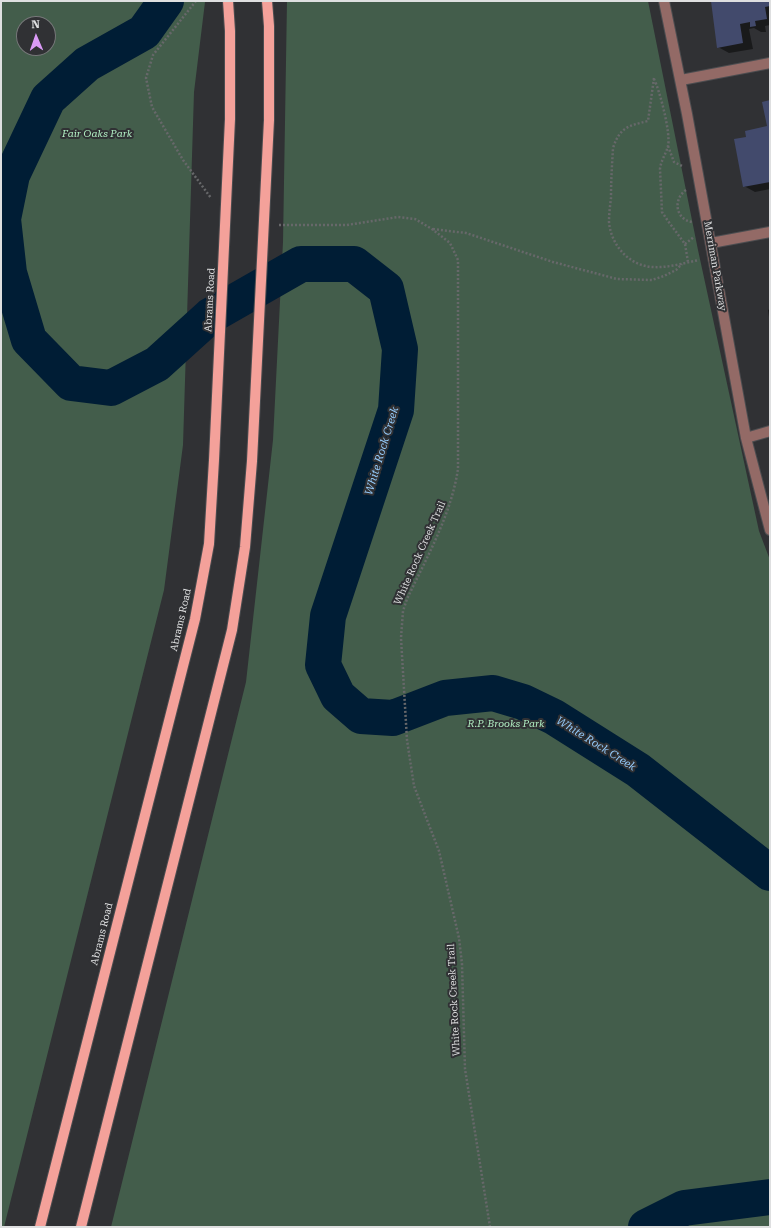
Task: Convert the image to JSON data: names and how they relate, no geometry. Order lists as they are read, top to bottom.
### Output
{
  "streets": {
    "main road": ["Abrams Road"],
    "street": ["Merriman Parkway"],
    "path": ["White Rock Creek Trail"]
  },
  "water": ["White Rock Creek"],
  "parks": ["Fair Oaks Park", "R.P. Brooks Park"],
  "north": "top"
}
